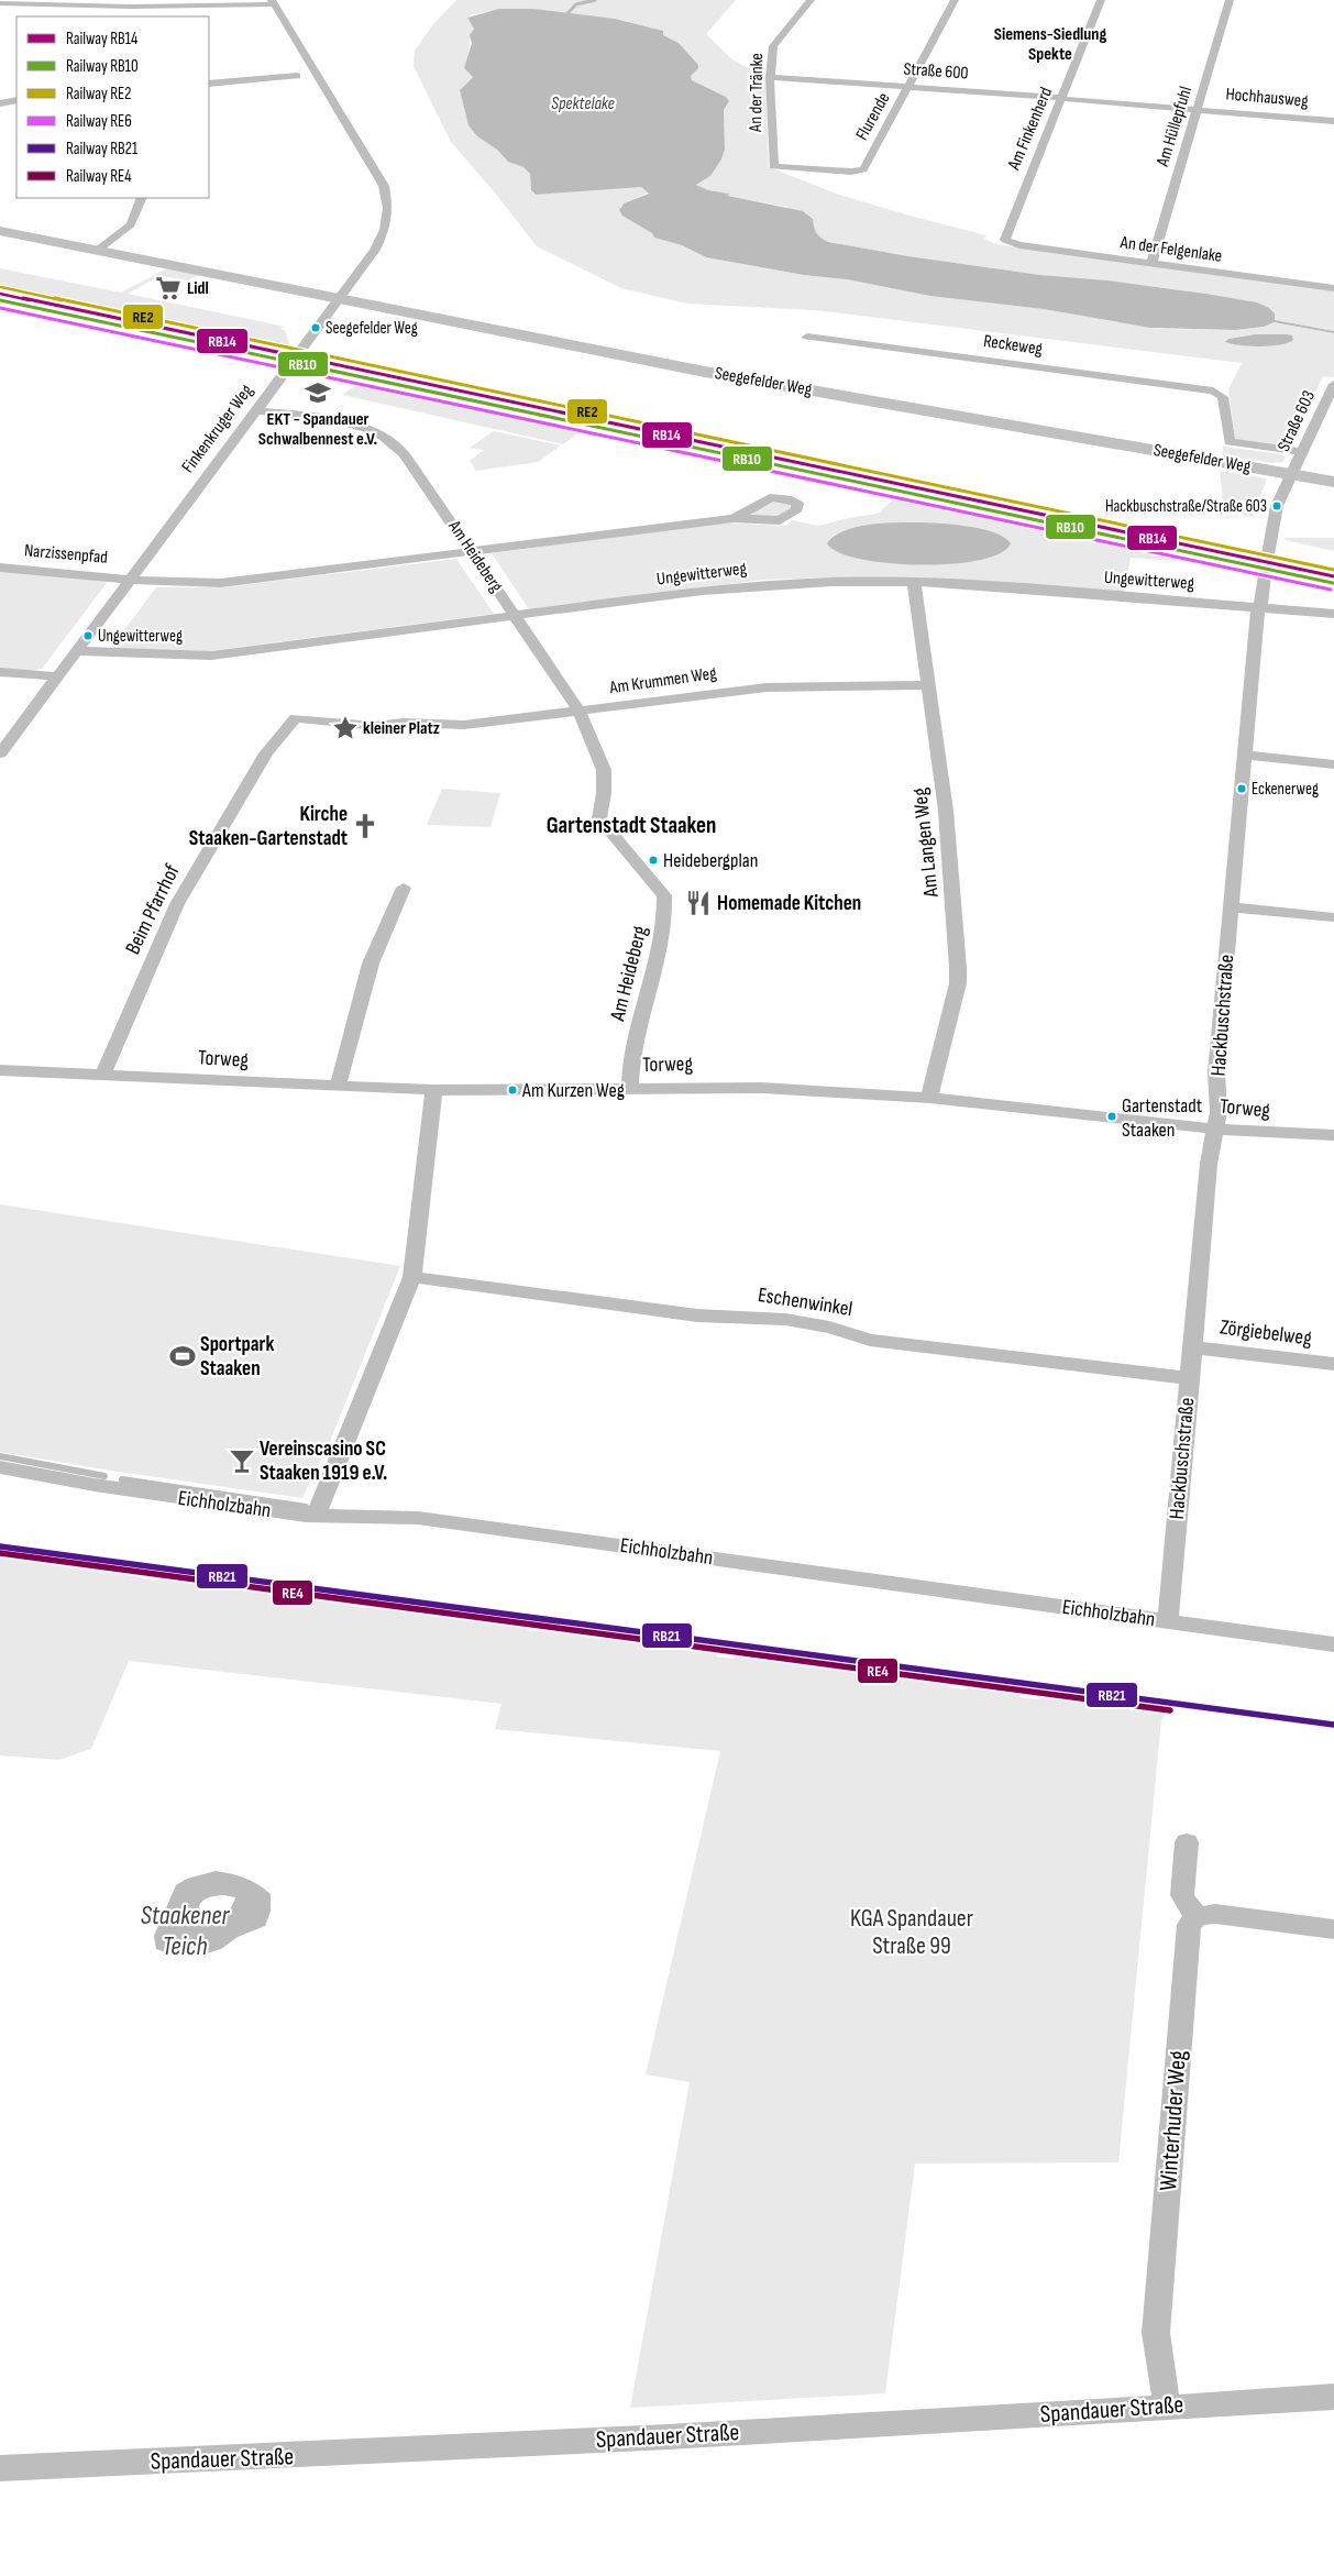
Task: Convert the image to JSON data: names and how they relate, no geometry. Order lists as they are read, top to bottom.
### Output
{
  "streets": {
    "street": [
      "Straße 600",
      "An der Tränke",
      "Hochhausweg",
      "Flurende",
      "Am Hüllepfuhl",
      "Am Finkenherd",
      "An der Felgenlake",
      "Reckeweg",
      "Seegefelder Weg",
      "Straße 603",
      "Finkenkruger Weg",
      "Narzissenpfad",
      "Am Heideberg",
      "Ungewitterweg",
      "Am Krummen Weg",
      "Am Langen Weg",
      "Beim Pfarrhof",
      "Hackbuschstraße",
      "Torweg",
      "Eschenwinkel",
      "Zörgiebelweg",
      "Eichholzbahn",
      "Winterhuder Weg",
      "Spandauer Straße"
    ]
  },
  "crossings": [
    ["Straße 600", "An der Tränke"],
    ["Straße 600", "Hochhausweg"],
    ["Straße 600", "Flurende"],
    ["Straße 600", "Am Hüllepfuhl"],
    ["Straße 600", "Am Finkenherd"],
    ["An der Tränke", "Flurende"],
    ["Hochhausweg", "Am Hüllepfuhl"],
    ["Am Hüllepfuhl", "An der Felgenlake"],
    ["Am Finkenherd", "An der Felgenlake"],
    ["Reckeweg", "Straße 603"],
    ["Seegefelder Weg", "Straße 603"],
    ["Seegefelder Weg", "Finkenkruger Weg"],
    ["Finkenkruger Weg", "Narzissenpfad"],
    ["Finkenkruger Weg", "Am Heideberg"],
    ["Finkenkruger Weg", "Ungewitterweg"],
    ["Am Heideberg", "Ungewitterweg"],
    ["Am Heideberg", "Am Krummen Weg"],
    ["Am Heideberg", "Torweg"],
    ["Ungewitterweg", "Am Langen Weg"],
    ["Ungewitterweg", "Hackbuschstraße"],
    ["Am Krummen Weg", "Am Langen Weg"],
    ["Am Krummen Weg", "Beim Pfarrhof"],
    ["Am Langen Weg", "Torweg"],
    ["Beim Pfarrhof", "Torweg"],
    ["Hackbuschstraße", "Torweg"],
    ["Hackbuschstraße", "Eschenwinkel"],
    ["Hackbuschstraße", "Zörgiebelweg"],
    ["Hackbuschstraße", "Eichholzbahn"],
    ["Winterhuder Weg", "Spandauer Straße"]
  ],
  "districts": ["Siemens-Siedlung Spekte", "Gartenstadt Staaken"],
  "water": ["Spektelake", "Staakener Teich"],
  "parks": ["KGA Spandauer Straße 99"],
  "places": {
    "supermarket": ["Lidl"],
    "other": [
      "Seegefelder Weg",
      "Hackbuschstraße/Straße 603",
      "Ungewitterweg",
      "Eckenerweg",
      "Heidebergplan",
      "Am Kurzen Weg",
      "Gartenstadt Staaken"
    ],
    "school or university": ["EKT - Spandauer Schwalbennest e.V."],
    "place": ["kleiner Platz"],
    "church": ["Kirche Staaken-Gartenstadt"],
    "restaurant": ["Homemade Kitchen"],
    "sports": ["Sportpark Staaken"],
    "bar": ["Vereinscasino SC Staaken 1919 e.V."]
  },
  "lines": [
    "rail line RE2",
    "rail line RB14",
    "rail line RB10",
    "rail line RE6",
    "rail line RB21",
    "rail line RE4"
  ],
  "legend": [
    "Railway RB14",
    "Railway RB10",
    "Railway RE2",
    "Railway RE6",
    "Railway RB21",
    "Railway RE4"
  ]
}
